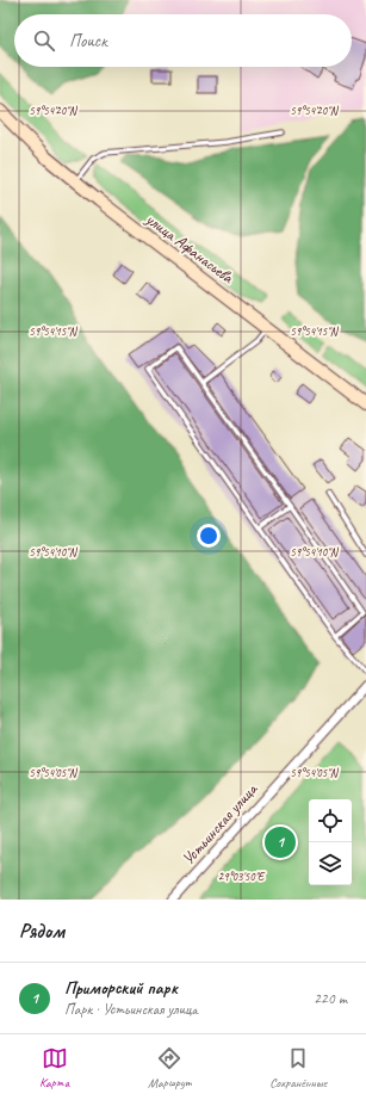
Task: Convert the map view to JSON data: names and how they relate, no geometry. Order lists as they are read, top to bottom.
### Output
{
  "streets": {
    "main road": ["улица Афанасьева"],
    "street": ["Устьинская улица"]
  },
  "page": {
    "search": "Поиск",
    "pins": "1",
    "heading": "Рядом",
    "list": [
      {
        "mark": "1",
        "name": "Приморский парк",
        "note": "Парк · Устьинская улица",
        "value": "220 m"
      }
    ],
    "nav": ["Карта", "Маршрут", "Сохранённые"]
  },
  "coordinates": [
    "59°54'20\"N",
    "59°54'15\"N",
    "59°54'10\"N",
    "59°54'05\"N",
    "29°03'50\"E"
  ]
}
